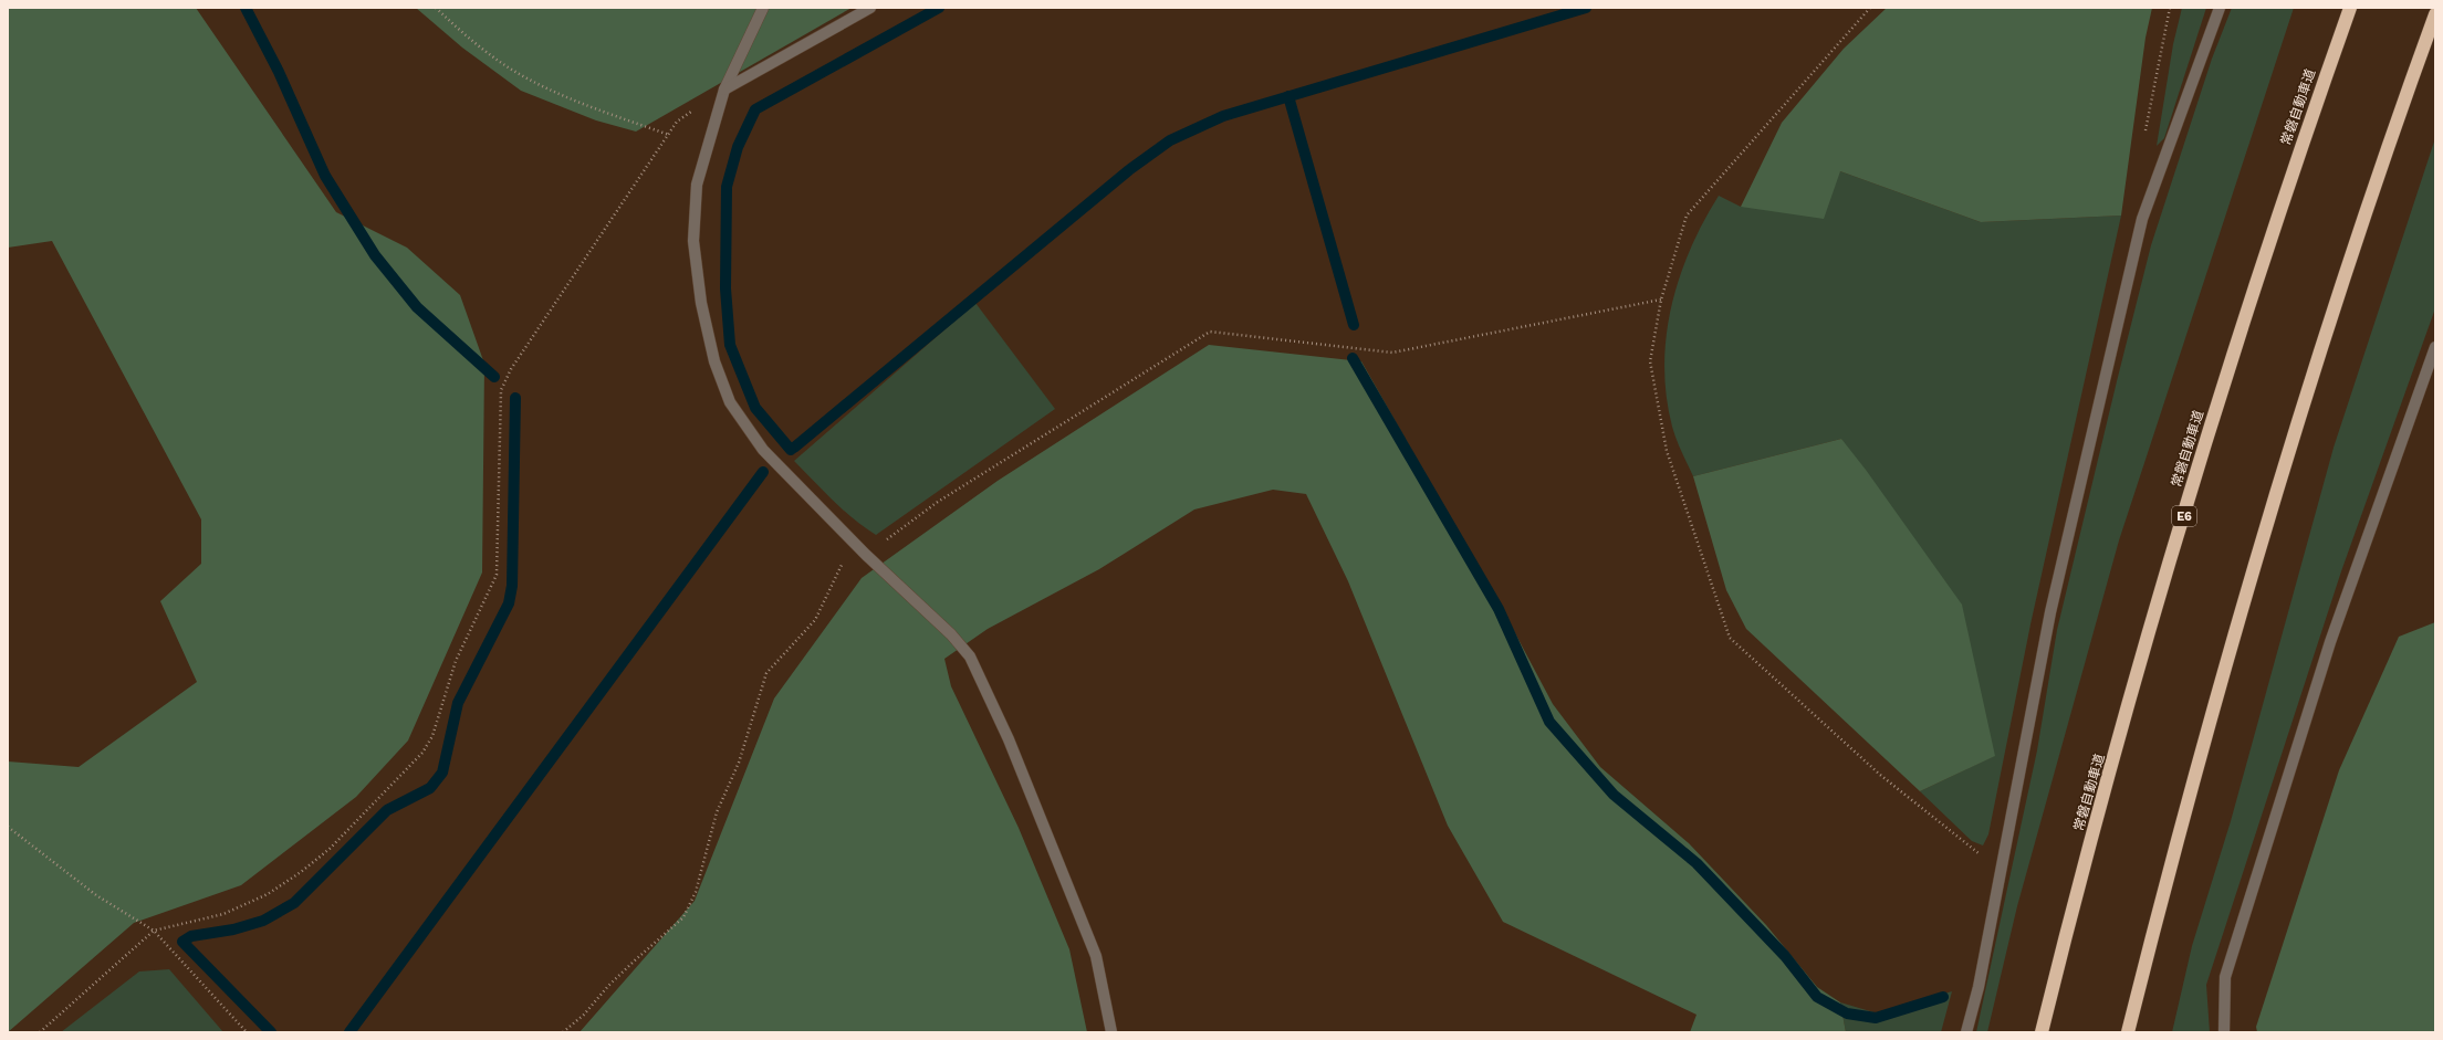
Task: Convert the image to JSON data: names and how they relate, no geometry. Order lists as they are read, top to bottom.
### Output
{
  "streets": {
    "highway": ["常磐自動車道", "E6"]
  }
}
